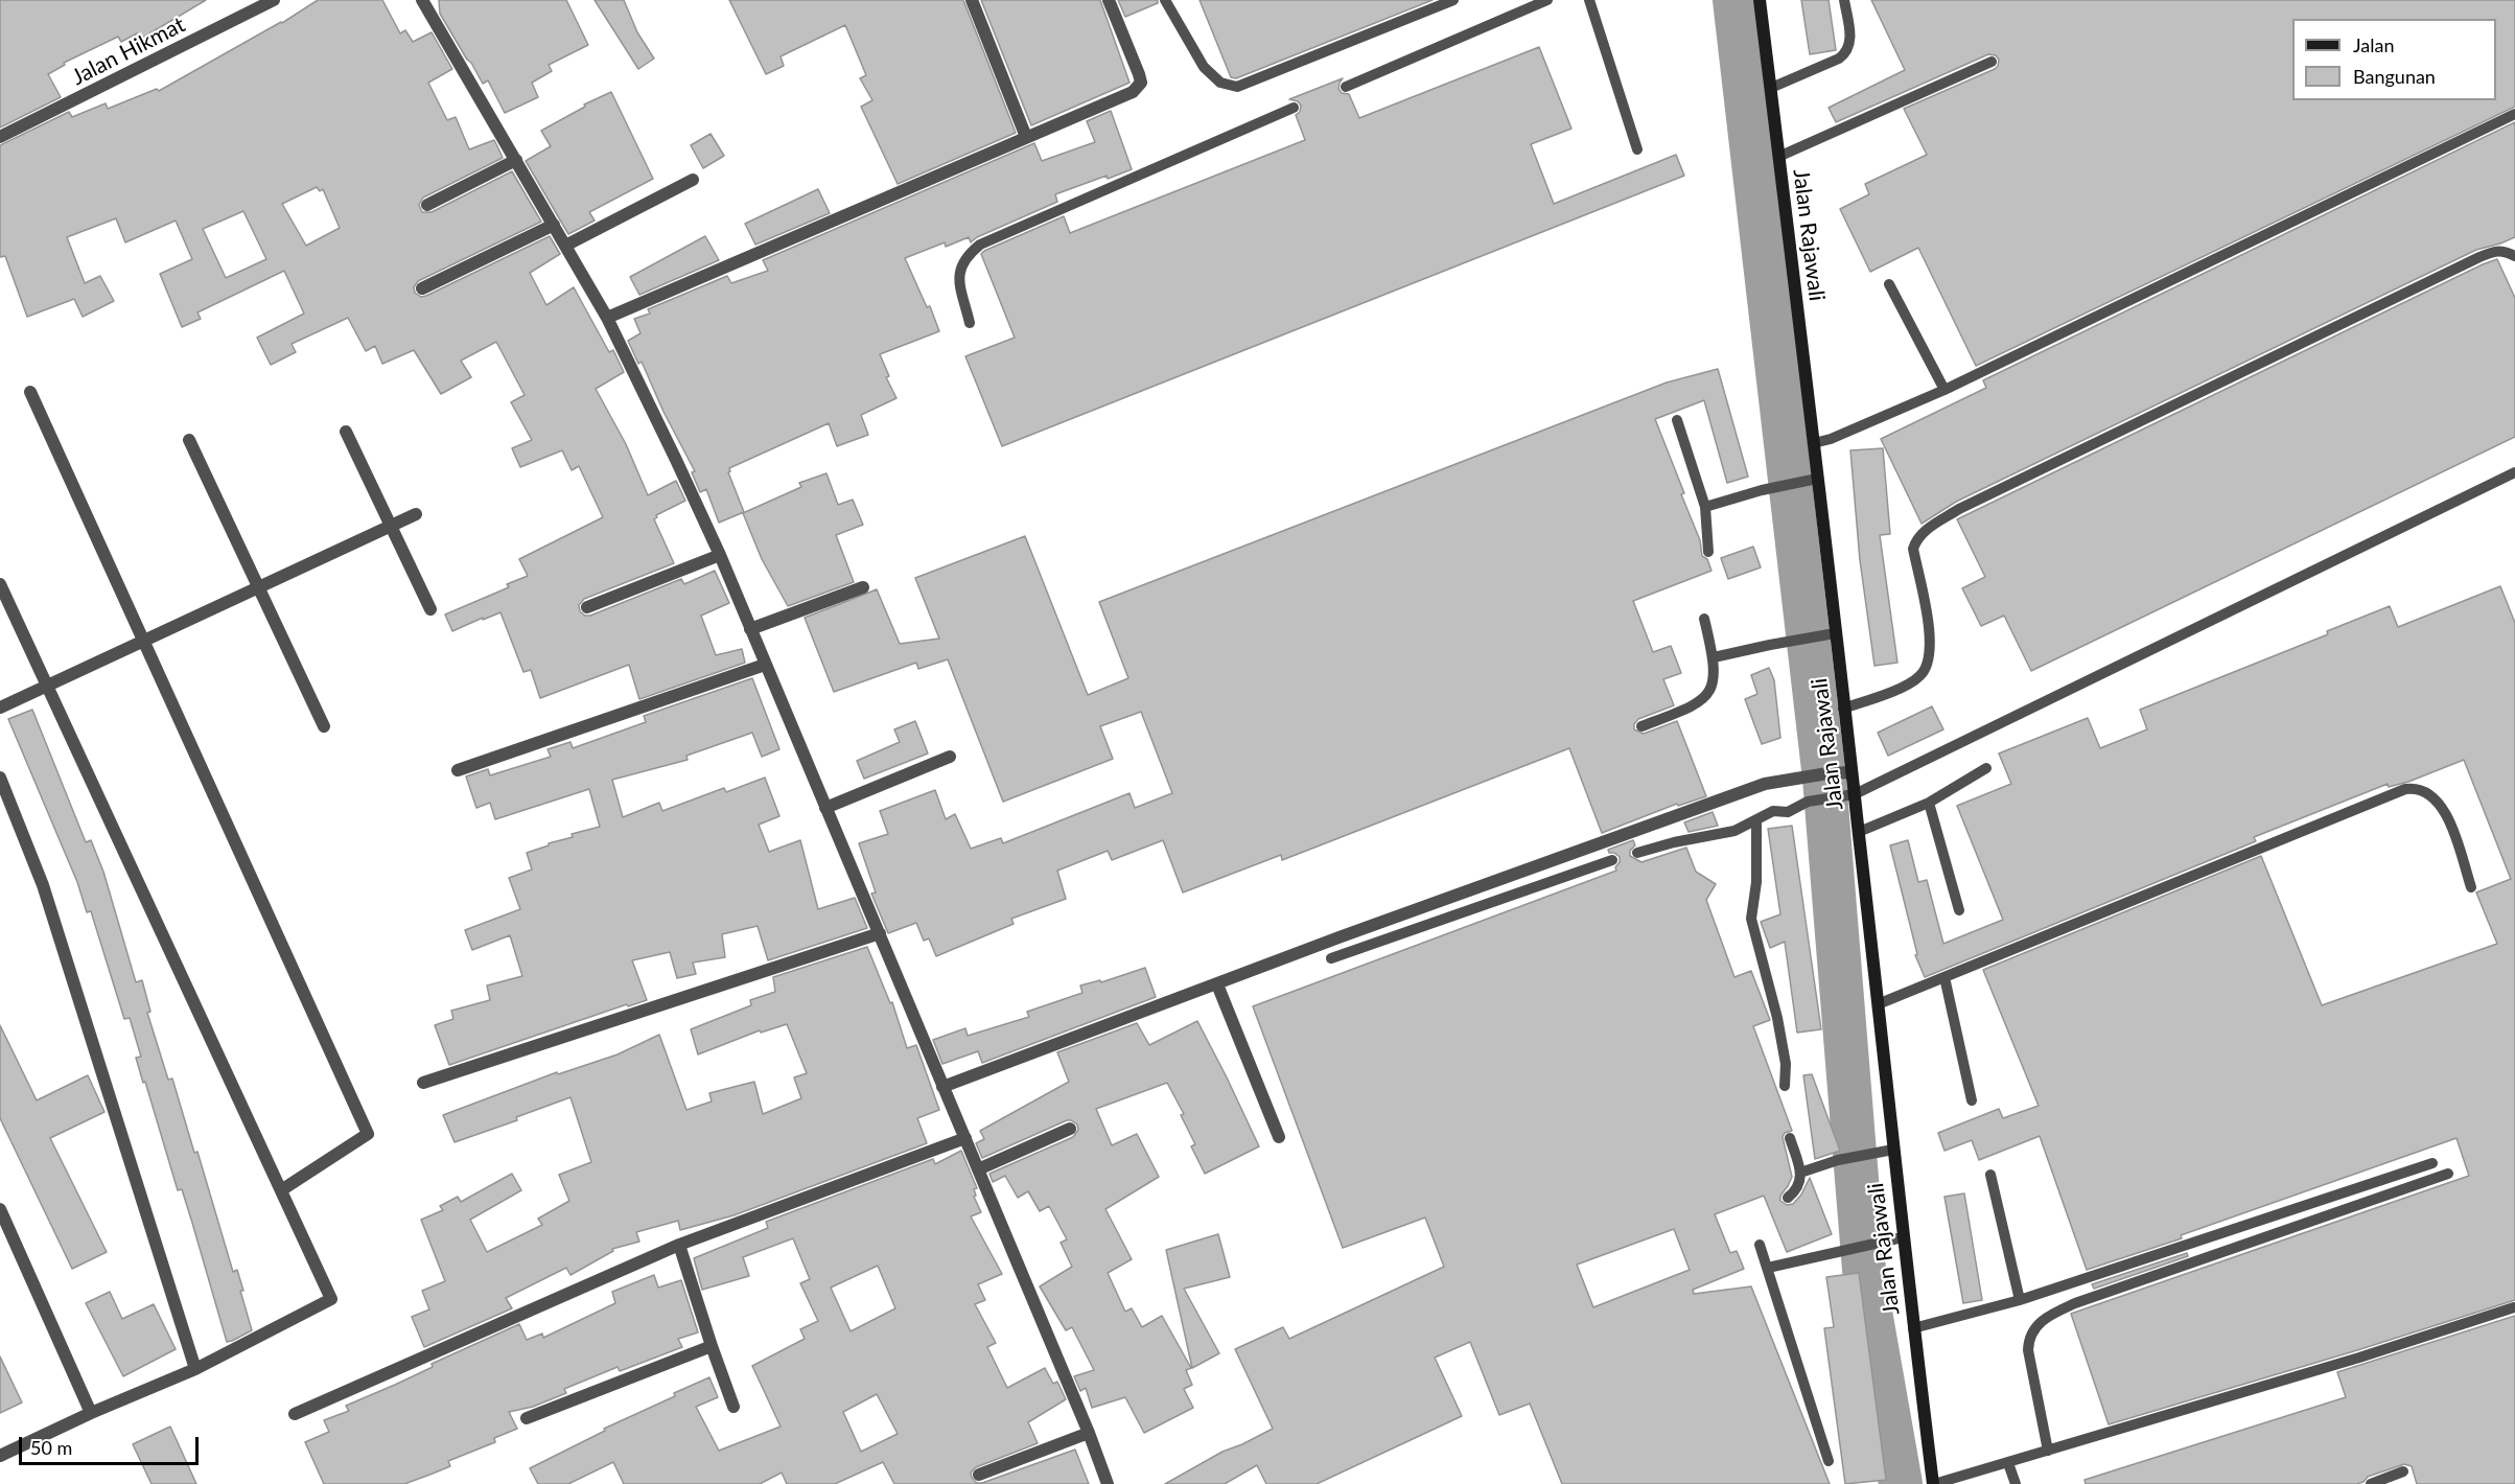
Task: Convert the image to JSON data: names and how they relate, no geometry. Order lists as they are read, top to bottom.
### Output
{
  "streets": {
    "street": ["Jalan Hikmat", "Jalan Rajawali"]
  },
  "legend": ["Jalan", "Bangunan"],
  "scale_bar": "50 m"
}
